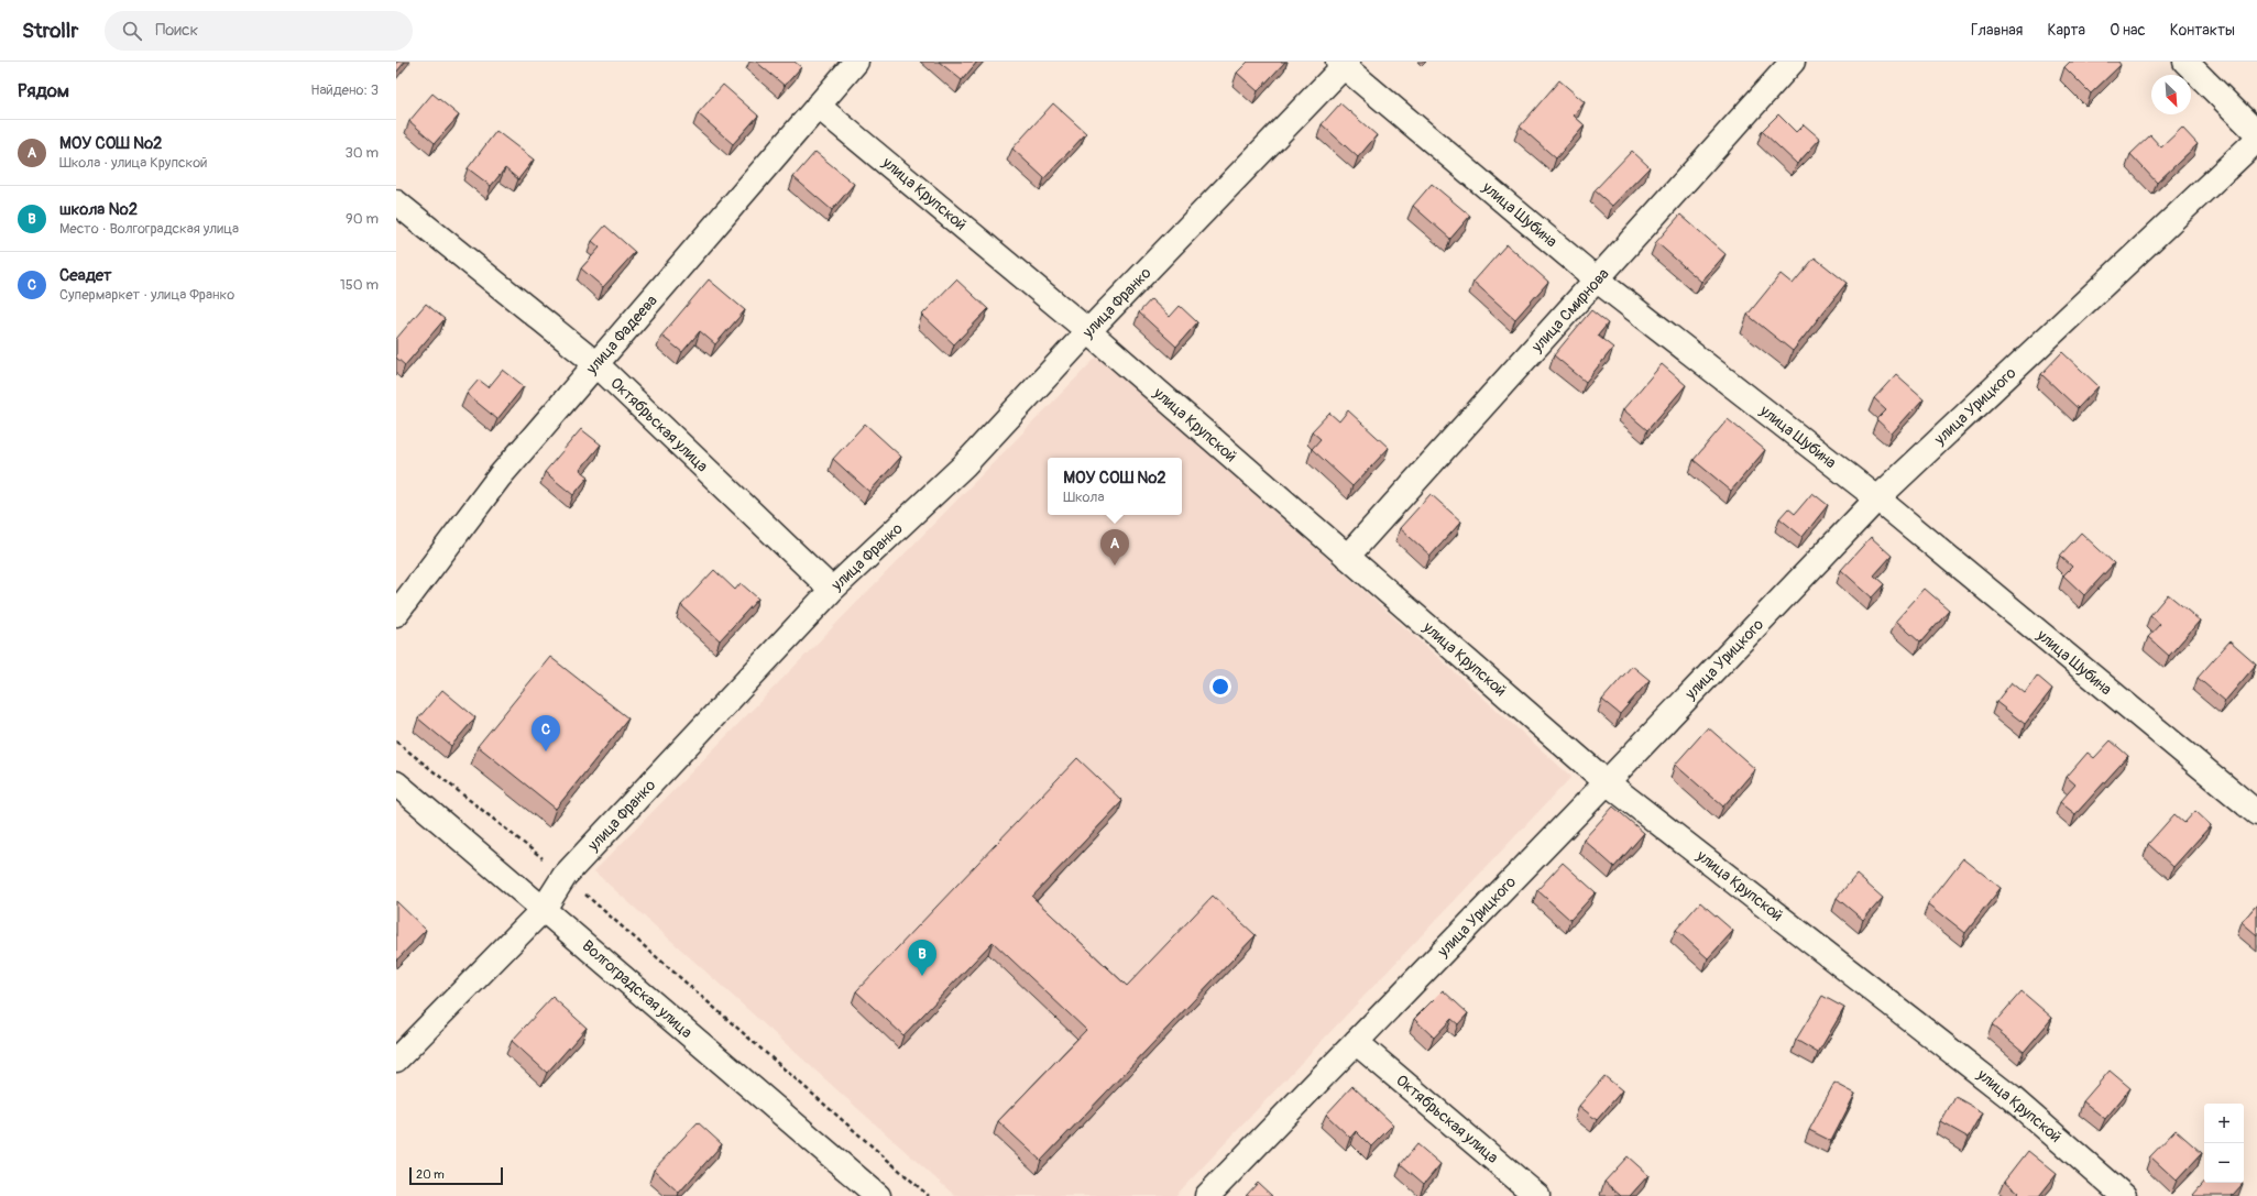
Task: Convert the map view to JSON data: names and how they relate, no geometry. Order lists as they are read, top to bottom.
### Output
{
  "streets": {
    "street": [
      "улица Крупской",
      "улица Шубина",
      "улица Франко",
      "улица Смирнова",
      "улица Фадеева",
      "улица Урицкого",
      "Октябрьская улица",
      "Волгоградская улица"
    ]
  },
  "crossings": [
    ["улица Крупской", "улица Франко"],
    ["улица Крупской", "улица Смирнова"],
    ["улица Крупской", "улица Фадеева"],
    ["улица Крупской", "улица Урицкого"],
    ["улица Шубина", "улица Франко"],
    ["улица Шубина", "улица Смирнова"],
    ["улица Шубина", "улица Урицкого"],
    ["улица Франко", "Октябрьская улица"],
    ["улица Франко", "Волгоградская улица"],
    ["улица Фадеева", "Октябрьская улица"],
    ["улица Урицкого", "Октябрьская улица"]
  ],
  "scale_bar": "20 m",
  "north": "bottom right",
  "page": {
    "header": "Strollr",
    "search": "Поиск",
    "nav": [
      "Главная",
      "Карта",
      "О нас",
      "Контакты"
    ],
    "heading": ["Рядом", "Найдено: 3"],
    "list": [
      {
        "mark": "A",
        "name": "МОУ СОШ №2",
        "note": "Школа · улица Крупской",
        "value": "30 m"
      },
      {
        "mark": "B",
        "name": "школа №2",
        "note": "Место · Волгоградская улица",
        "value": "90 m"
      },
      {
        "mark": "C",
        "name": "Сеадет",
        "note": "Супермаркет · улица Франко",
        "value": "150 m"
      }
    ],
    "popup": ["МОУ СОШ №2", "Школа"],
    "pins": ["A", "C", "B"],
    "map_buttons": ["+", "−"],
    "scale": "20 m"
  }
}
